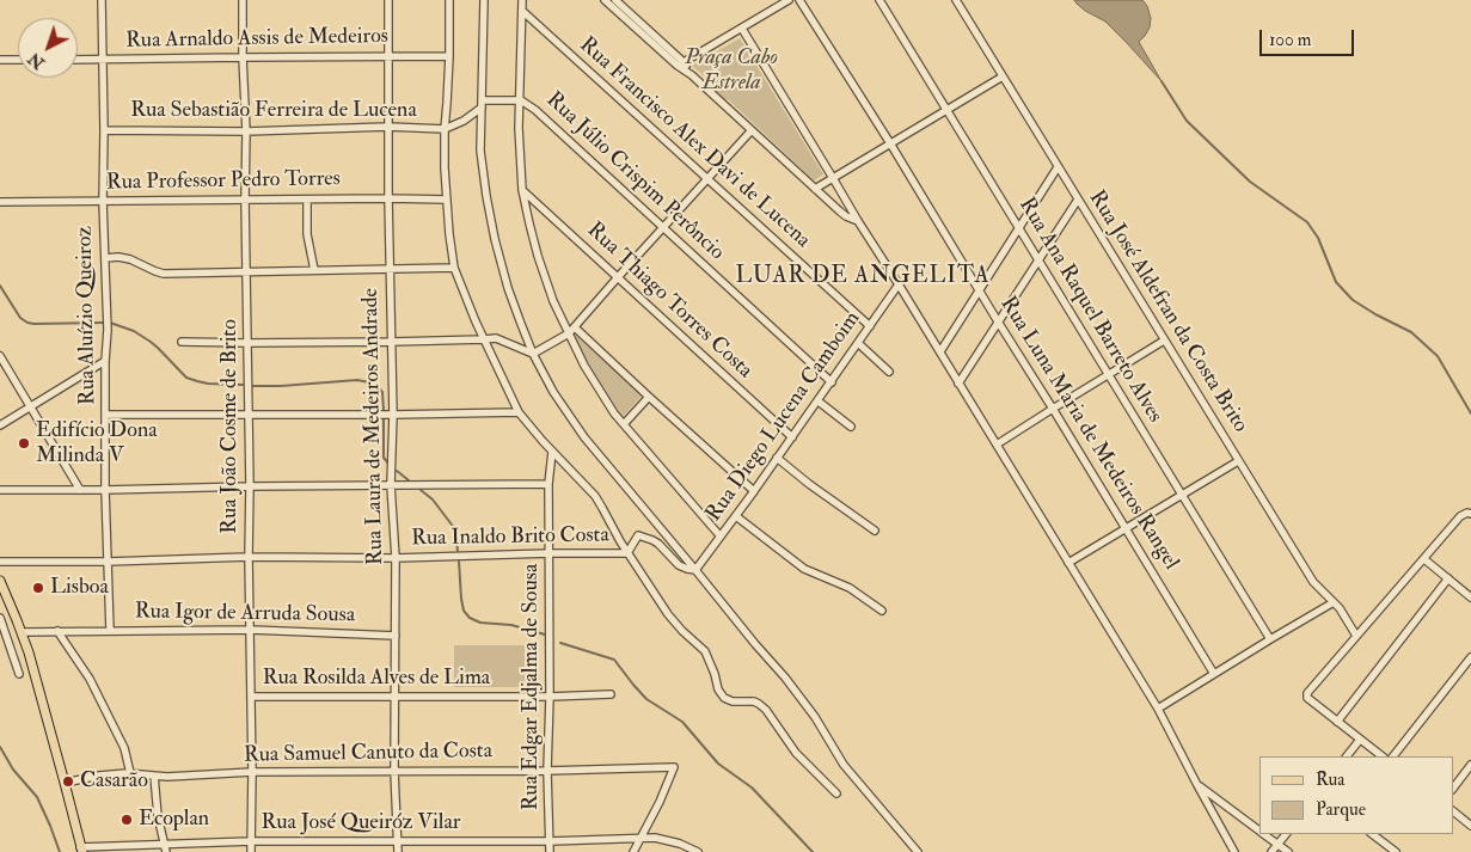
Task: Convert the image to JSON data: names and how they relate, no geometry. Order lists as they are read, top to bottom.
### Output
{
  "streets": {
    "street": [
      "Rua Arnaldo Assis de Medeiros",
      "Rua Sebastião Ferreira de Lucena",
      "Rua Francisco Alex Davi de Lucena",
      "Rua Júlio Crispim Perôncio",
      "Rua Professor Pedro Torres",
      "Rua Thiago Torres Costa",
      "Rua Ana Raquel Barreto Alves",
      "Rua José Aldefran da Costa Brito",
      "Rua Aluízio Queiroz",
      "Rua Diego Lucena Camboim",
      "Rua João Cosme de Brito",
      "Rua Laura de Medeiros Andrade",
      "Rua Luna Maria de Medeiros Rangel",
      "Rua Inaldo Brito Costa",
      "Rua Igor de Arruda Sousa",
      "Rua Rosilda Alves de Lima",
      "Rua Edgar Edjalma de Sousa",
      "Rua Samuel Canuto da Costa",
      "Rua José Queiróz Vilar"
    ]
  },
  "crossings": [
    ["Rua Arnaldo Assis de Medeiros", "Rua Aluízio Queiroz"],
    ["Rua Arnaldo Assis de Medeiros", "Rua João Cosme de Brito"],
    ["Rua Arnaldo Assis de Medeiros", "Rua Laura de Medeiros Andrade"],
    ["Rua Sebastião Ferreira de Lucena", "Rua Aluízio Queiroz"],
    ["Rua Sebastião Ferreira de Lucena", "Rua João Cosme de Brito"],
    ["Rua Sebastião Ferreira de Lucena", "Rua Laura de Medeiros Andrade"],
    ["Rua Francisco Alex Davi de Lucena", "Rua Diego Lucena Camboim"],
    ["Rua Júlio Crispim Perôncio", "Rua Diego Lucena Camboim"],
    ["Rua Professor Pedro Torres", "Rua Aluízio Queiroz"],
    ["Rua Professor Pedro Torres", "Rua João Cosme de Brito"],
    ["Rua Professor Pedro Torres", "Rua Laura de Medeiros Andrade"],
    ["Rua Thiago Torres Costa", "Rua Diego Lucena Camboim"],
    ["Rua Aluízio Queiroz", "Rua Inaldo Brito Costa"],
    ["Rua Aluízio Queiroz", "Rua Igor de Arruda Sousa"],
    ["Rua João Cosme de Brito", "Rua Inaldo Brito Costa"],
    ["Rua João Cosme de Brito", "Rua Igor de Arruda Sousa"],
    ["Rua João Cosme de Brito", "Rua Rosilda Alves de Lima"],
    ["Rua João Cosme de Brito", "Rua Samuel Canuto da Costa"],
    ["Rua João Cosme de Brito", "Rua José Queiróz Vilar"],
    ["Rua Laura de Medeiros Andrade", "Rua Inaldo Brito Costa"],
    ["Rua Laura de Medeiros Andrade", "Rua Igor de Arruda Sousa"],
    ["Rua Laura de Medeiros Andrade", "Rua Rosilda Alves de Lima"],
    ["Rua Laura de Medeiros Andrade", "Rua Samuel Canuto da Costa"],
    ["Rua Laura de Medeiros Andrade", "Rua José Queiróz Vilar"],
    ["Rua Inaldo Brito Costa", "Rua Edgar Edjalma de Sousa"],
    ["Rua Rosilda Alves de Lima", "Rua Edgar Edjalma de Sousa"],
    ["Rua Edgar Edjalma de Sousa", "Rua Samuel Canuto da Costa"],
    ["Rua Edgar Edjalma de Sousa", "Rua José Queiróz Vilar"],
    ["Rua Samuel Canuto da Costa", "Rua José Queiróz Vilar"]
  ],
  "districts": ["LUAR DE ANGELITA"],
  "parks": ["Praça Cabo Estrela"],
  "places": [
    "Edifício Dona Milinda V",
    "Lisboa",
    "Casarão",
    "Ecoplan"
  ],
  "legend": ["Rua", "Parque"],
  "scale_bar": "100 m",
  "north": "bottom left"
}
